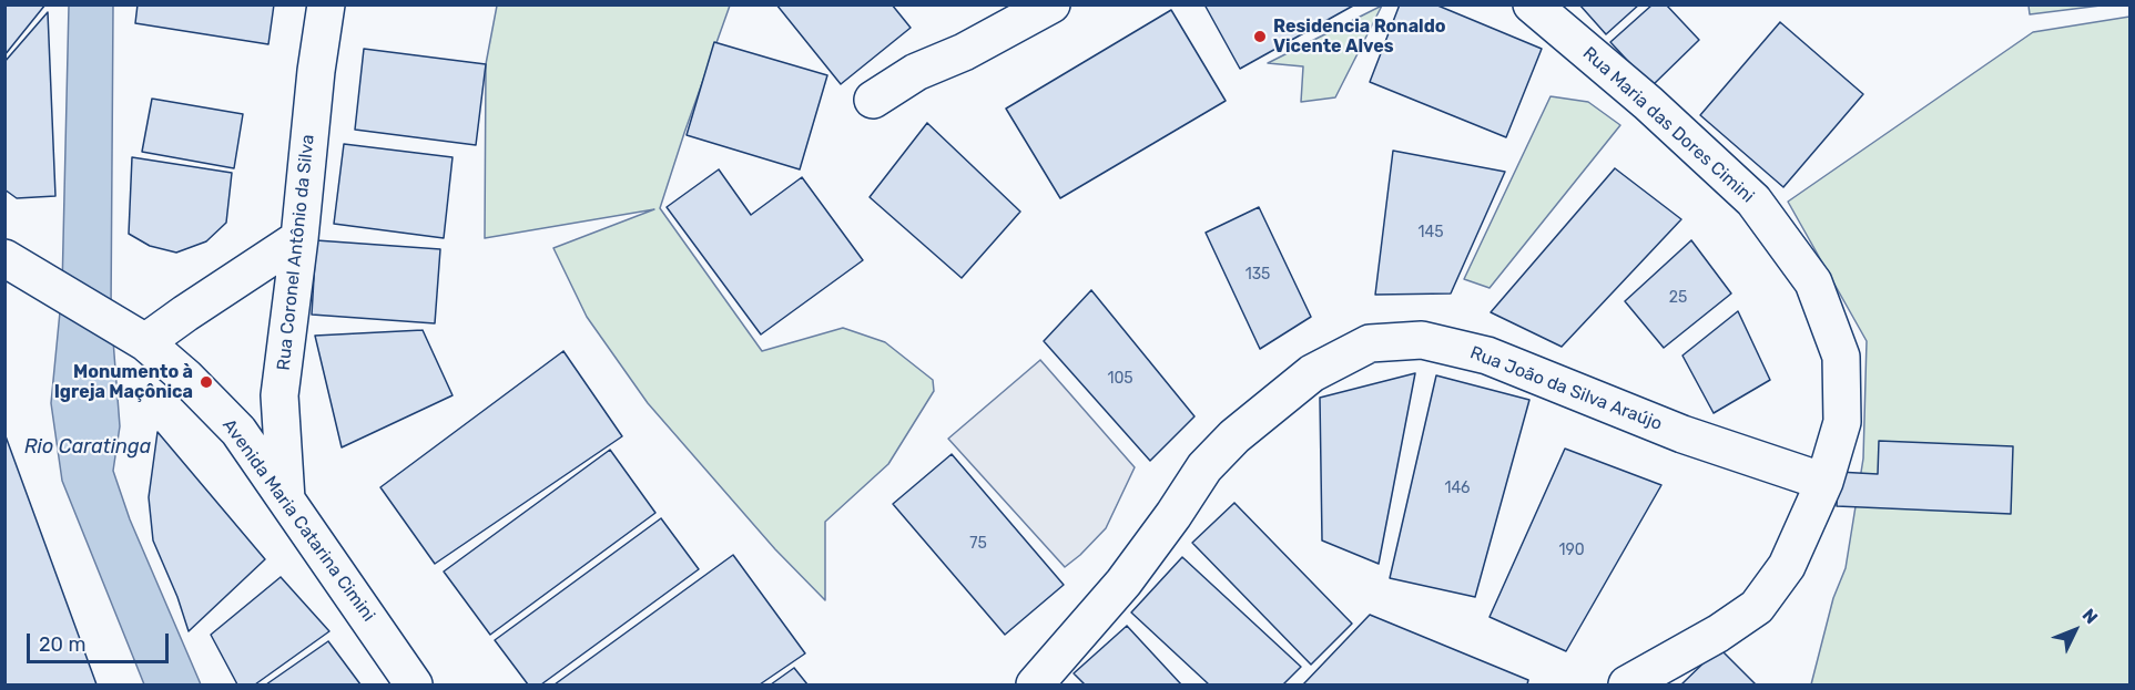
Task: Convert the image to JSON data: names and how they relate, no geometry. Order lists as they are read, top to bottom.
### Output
{
  "streets": {
    "street": [
      "Rua Maria das Dores Cimini",
      "Rua Coronel Antônio da Silva",
      "Rua João da Silva Araújo",
      "Avenida Maria Catarina Cimini"
    ]
  },
  "crossings": [
    ["Rua Maria das Dores Cimini", "Rua João da Silva Araújo"],
    ["Rua Coronel Antônio da Silva", "Avenida Maria Catarina Cimini"]
  ],
  "water": ["Rio Caratinga"],
  "places": ["Residencia Ronaldo Vicente Alves", "Monumento à Igreja Maçônica"],
  "house_numbers": [
    "145",
    "135",
    "25",
    "105",
    "146",
    "75",
    "190"
  ],
  "scale_bar": "20 m",
  "north": "top right"
}
